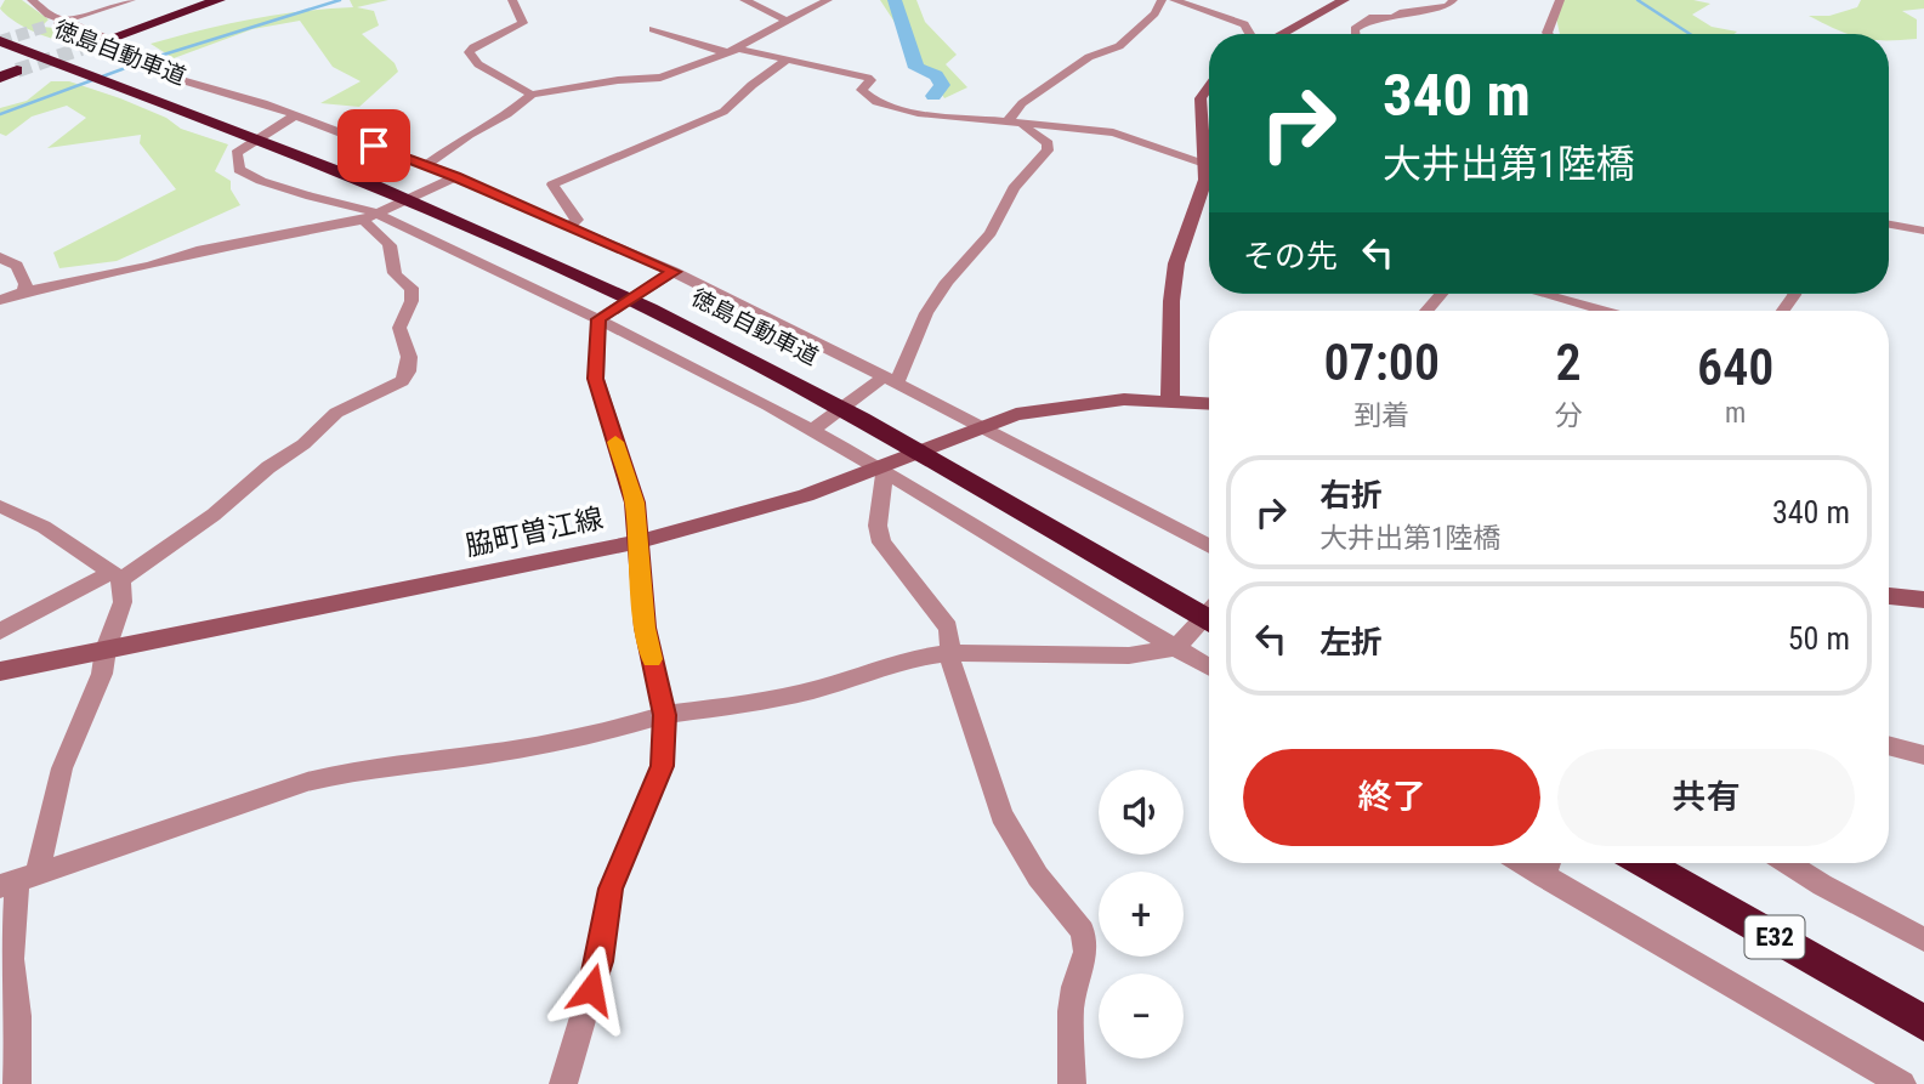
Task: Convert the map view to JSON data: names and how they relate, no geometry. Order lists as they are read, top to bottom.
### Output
{
  "streets": {
    "highway": ["徳島自動車道", "E32"],
    "main road": ["脇町曽江線"]
  },
  "page": {
    "turn": ["340 m", "大井出第1陸橋"],
    "then": "その先",
    "eta": [
      "07:00",
      "到着",
      "2",
      "分",
      "640",
      "m"
    ],
    "list": [
      {
        "name": "右折",
        "note": "大井出第1陸橋",
        "value": "340 m"
      },
      {
        "name": "左折",
        "value": "50 m"
      }
    ],
    "buttons": ["終了", "共有"],
    "map_buttons": ["+", "−"]
  }
}
